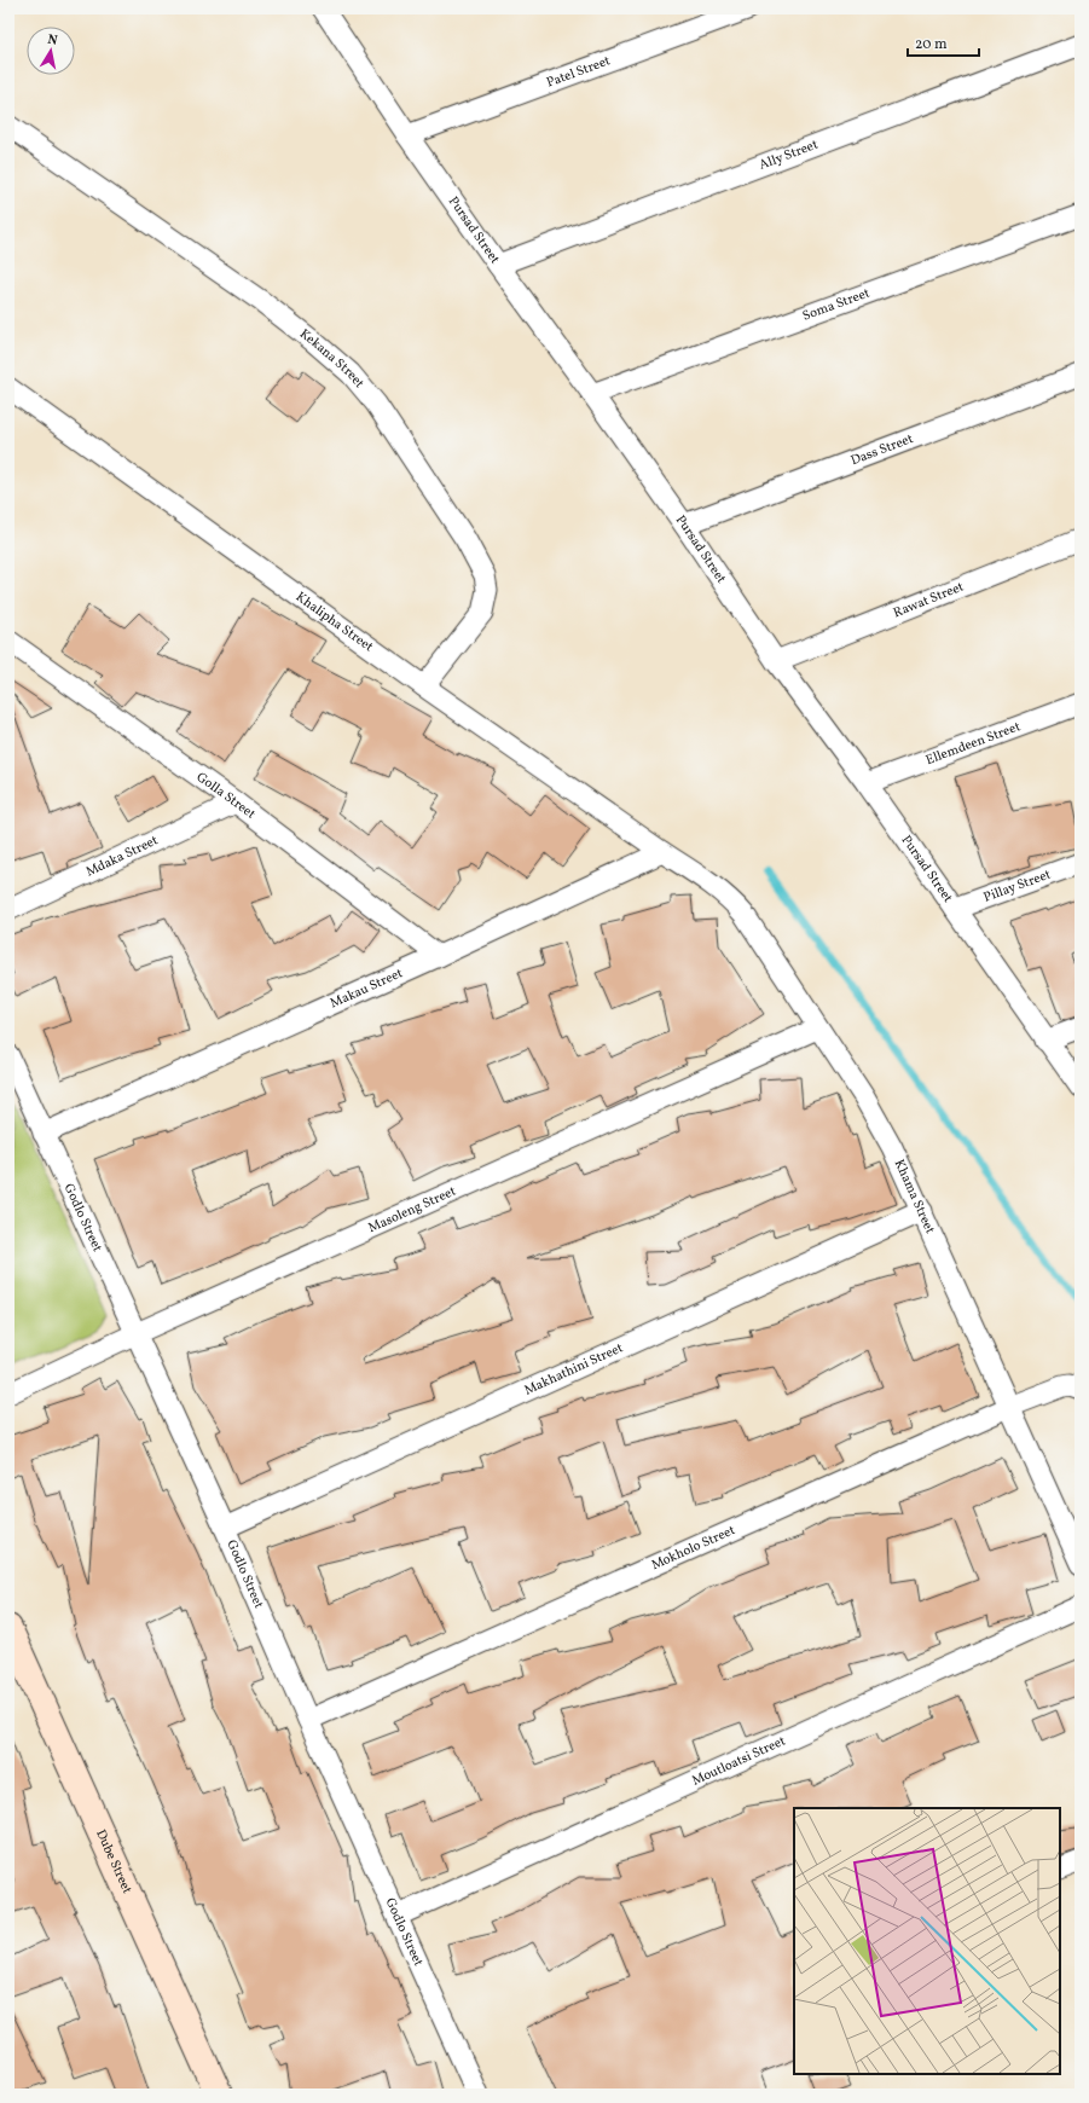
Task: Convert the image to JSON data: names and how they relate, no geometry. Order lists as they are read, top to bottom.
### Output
{
  "streets": {
    "street": [
      "Patel Street",
      "Ally Street",
      "Pursad Street",
      "Soma Street",
      "Kekana Street",
      "Dass Street",
      "Rawat Street",
      "Khalipha Street",
      "Ellemdeen Street",
      "Golla Street",
      "Mdaka Street",
      "Pillay Street",
      "Makau Street",
      "Khama Street",
      "Masoleng Street",
      "Godlo Street",
      "Makhathini Street",
      "Mokholo Street",
      "Moutloatsi Street",
      "Dube Street"
    ]
  },
  "crossings": [
    ["Patel Street", "Pursad Street"],
    ["Ally Street", "Pursad Street"],
    ["Pursad Street", "Soma Street"],
    ["Pursad Street", "Dass Street"],
    ["Pursad Street", "Rawat Street"],
    ["Pursad Street", "Ellemdeen Street"],
    ["Pursad Street", "Pillay Street"],
    ["Kekana Street", "Khalipha Street"],
    ["Khalipha Street", "Makau Street"],
    ["Khalipha Street", "Khama Street"],
    ["Golla Street", "Mdaka Street"],
    ["Golla Street", "Makau Street"],
    ["Makau Street", "Khama Street"],
    ["Makau Street", "Godlo Street"],
    ["Khama Street", "Masoleng Street"],
    ["Khama Street", "Makhathini Street"],
    ["Khama Street", "Mokholo Street"],
    ["Masoleng Street", "Godlo Street"],
    ["Godlo Street", "Makhathini Street"],
    ["Godlo Street", "Mokholo Street"],
    ["Godlo Street", "Moutloatsi Street"]
  ],
  "scale_bar": "20 m",
  "north": "top"
}
